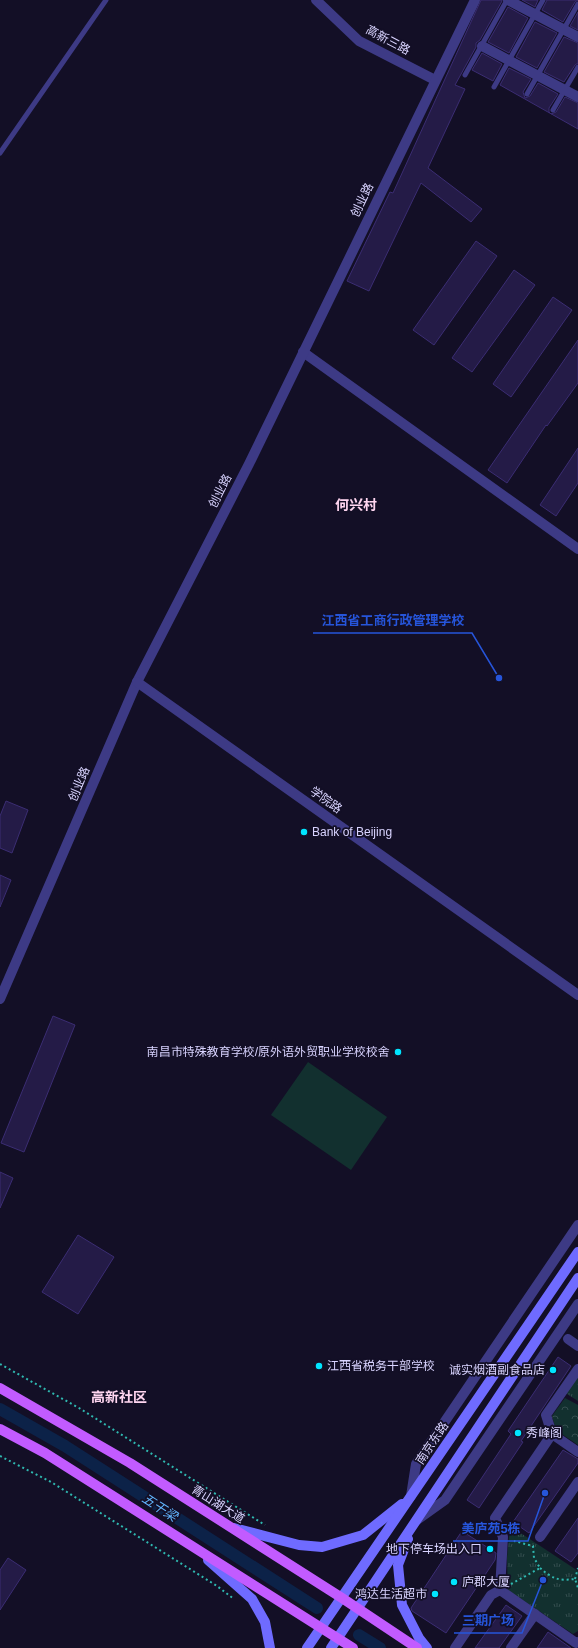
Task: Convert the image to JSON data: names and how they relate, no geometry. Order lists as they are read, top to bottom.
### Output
{
  "streets": {
    "main road": ["南京东路", "青山湖大道"],
    "street": ["高新三路", "创业路", "学院路"]
  },
  "crossings": [
    ["高新三路", "创业路"],
    ["创业路", "学院路"],
    ["南京东路", "青山湖大道"]
  ],
  "districts": ["何兴村", "高新社区"],
  "water": ["五干梁"],
  "places": [
    "江西省工商行政管理学校",
    "Bank of Beijing",
    "南昌市特殊教育学校/原外语外贸职业学校校舍",
    "江西省税务干部学校",
    "诚实烟酒副食品店",
    "秀峰阁",
    "美庐苑5栋",
    "地下停车场出入口",
    "三期广场",
    "庐郡大厦",
    "鸿达生活超市"
  ]
}
